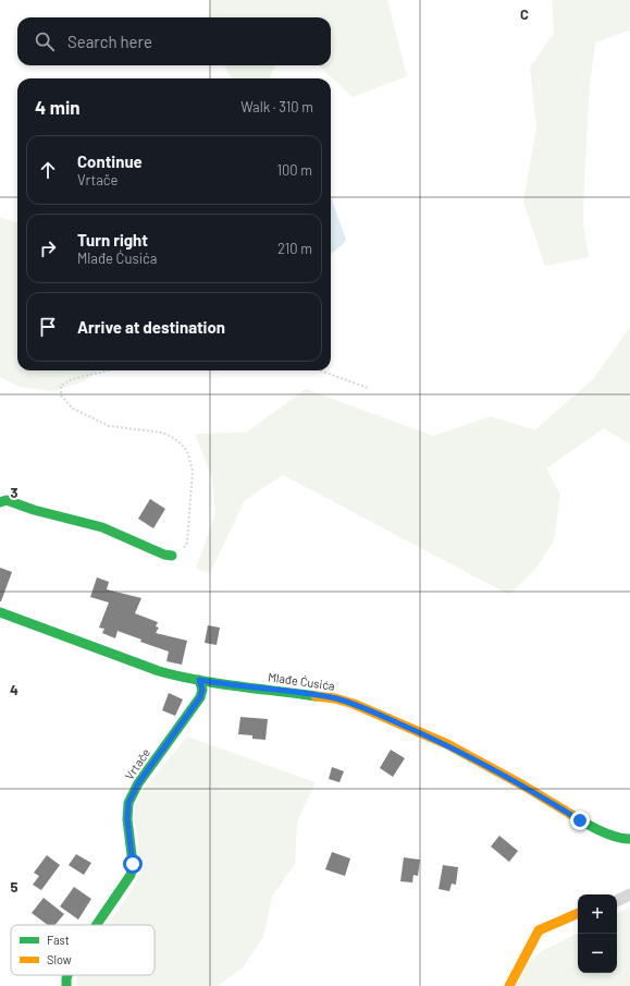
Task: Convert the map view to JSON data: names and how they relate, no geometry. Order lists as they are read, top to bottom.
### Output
{
  "streets": {
    "street": ["Mlađe Ćusića", "Vrtače"]
  },
  "crossings": [
    ["Mlađe Ćusića", "Vrtače"]
  ],
  "legend": ["Fast", "Slow"],
  "page": {
    "search": "Search here",
    "heading": ["4 min", "Walk · 310 m"],
    "list": [
      ["Continue", "Vrtače", "100 m"],
      ["Turn right", "Mlađe Ćusića", "210 m"],
      "Arrive at destination"
    ],
    "map_buttons": ["+", "−"]
  },
  "grid": {
    "columns": ["C"],
    "rows": ["3", "4", "5"]
  }
}
